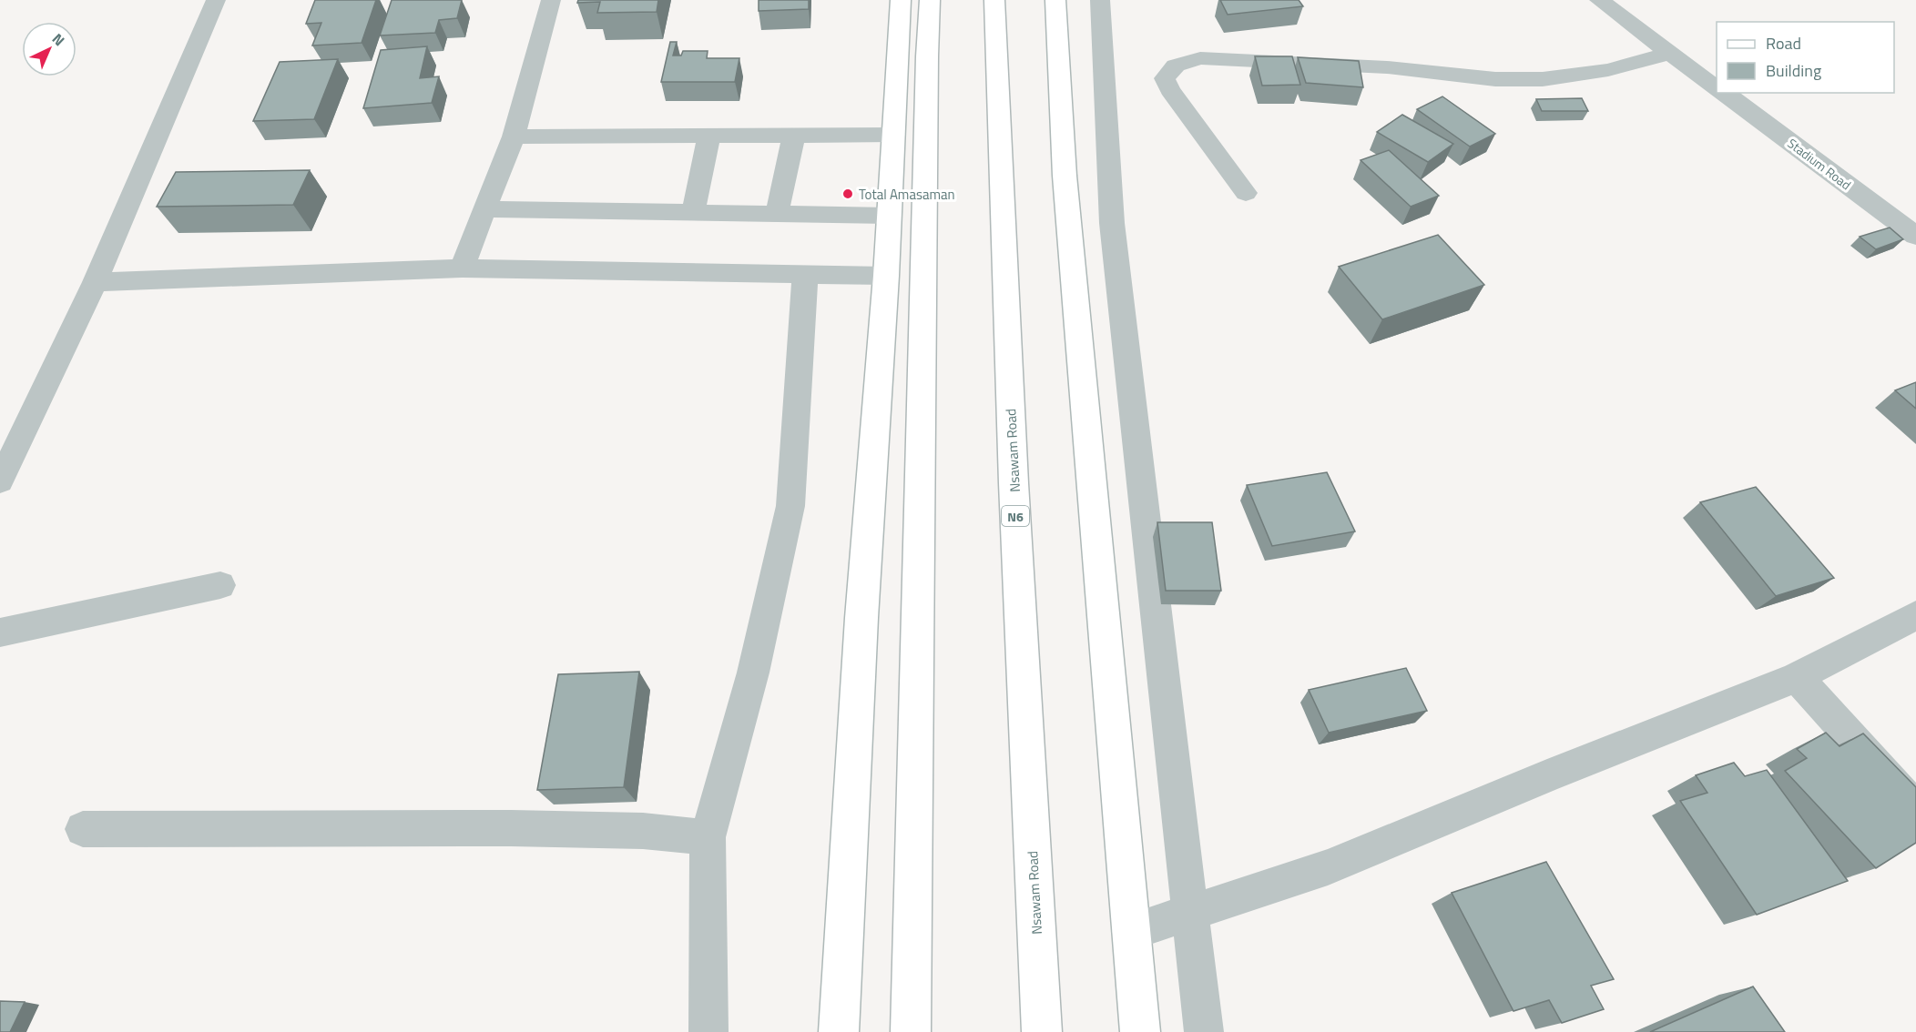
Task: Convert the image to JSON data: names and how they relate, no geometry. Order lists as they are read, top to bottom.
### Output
{
  "streets": {
    "main road": ["Nsawam Road", "N6"],
    "street": ["Stadium Road"]
  },
  "places": ["Total Amasaman"],
  "legend": ["Road", "Building"],
  "north": "top right"
}
